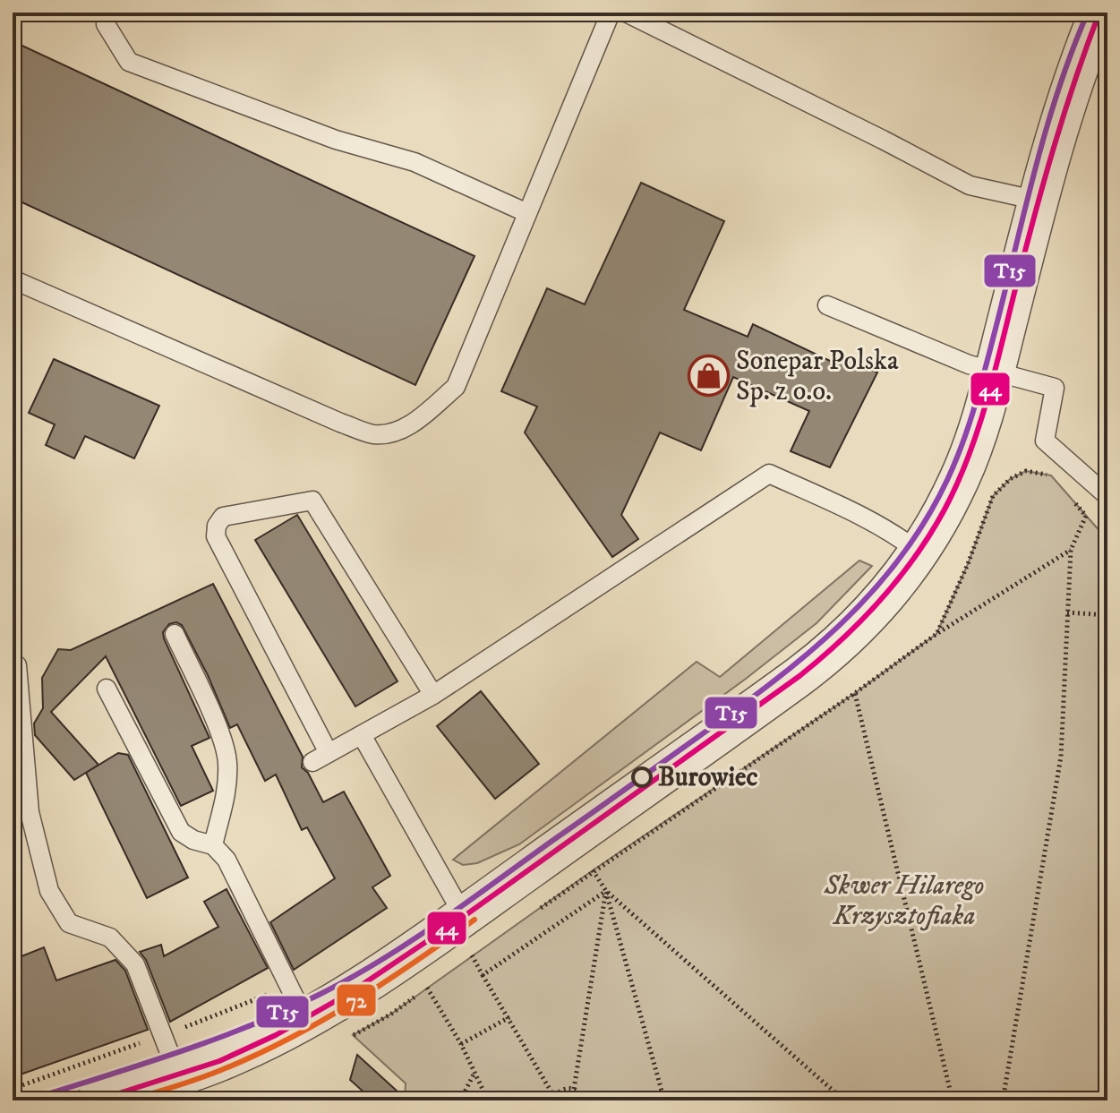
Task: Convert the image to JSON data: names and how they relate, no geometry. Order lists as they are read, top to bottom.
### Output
{
  "parks": ["Skwer Hilarego Krzysztofiaka"],
  "places": {
    "shop": ["Sonepar Polska Sp. z o.o."],
    "other": ["Burowiec"]
  },
  "lines": ["transit line T15", "transit line 44", "transit line 72"]
}
